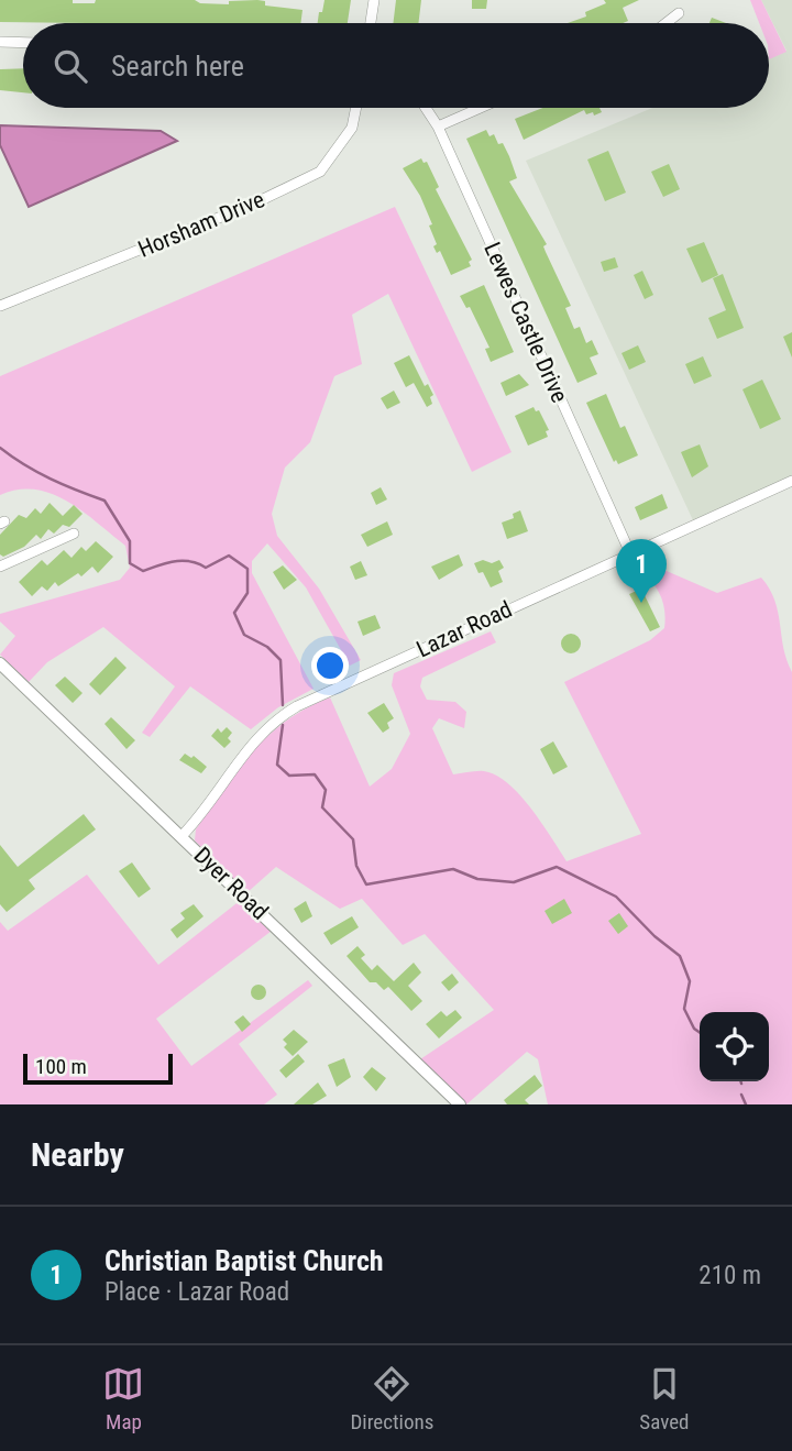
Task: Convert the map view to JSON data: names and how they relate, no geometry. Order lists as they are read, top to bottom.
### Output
{
  "streets": {
    "street": [
      "Horsham Drive",
      "Lewes Castle Drive",
      "Lazar Road",
      "Dyer Road"
    ]
  },
  "crossings": [
    ["Lewes Castle Drive", "Lazar Road"],
    ["Lazar Road", "Dyer Road"]
  ],
  "scale_bar": "100 m",
  "page": {
    "search": "Search here",
    "pins": "1",
    "scale": "100 m",
    "heading": "Nearby",
    "list": [
      {
        "mark": "1",
        "name": "Christian Baptist Church",
        "note": "Place · Lazar Road",
        "value": "210 m"
      }
    ],
    "nav": ["Map", "Directions", "Saved"]
  }
}
